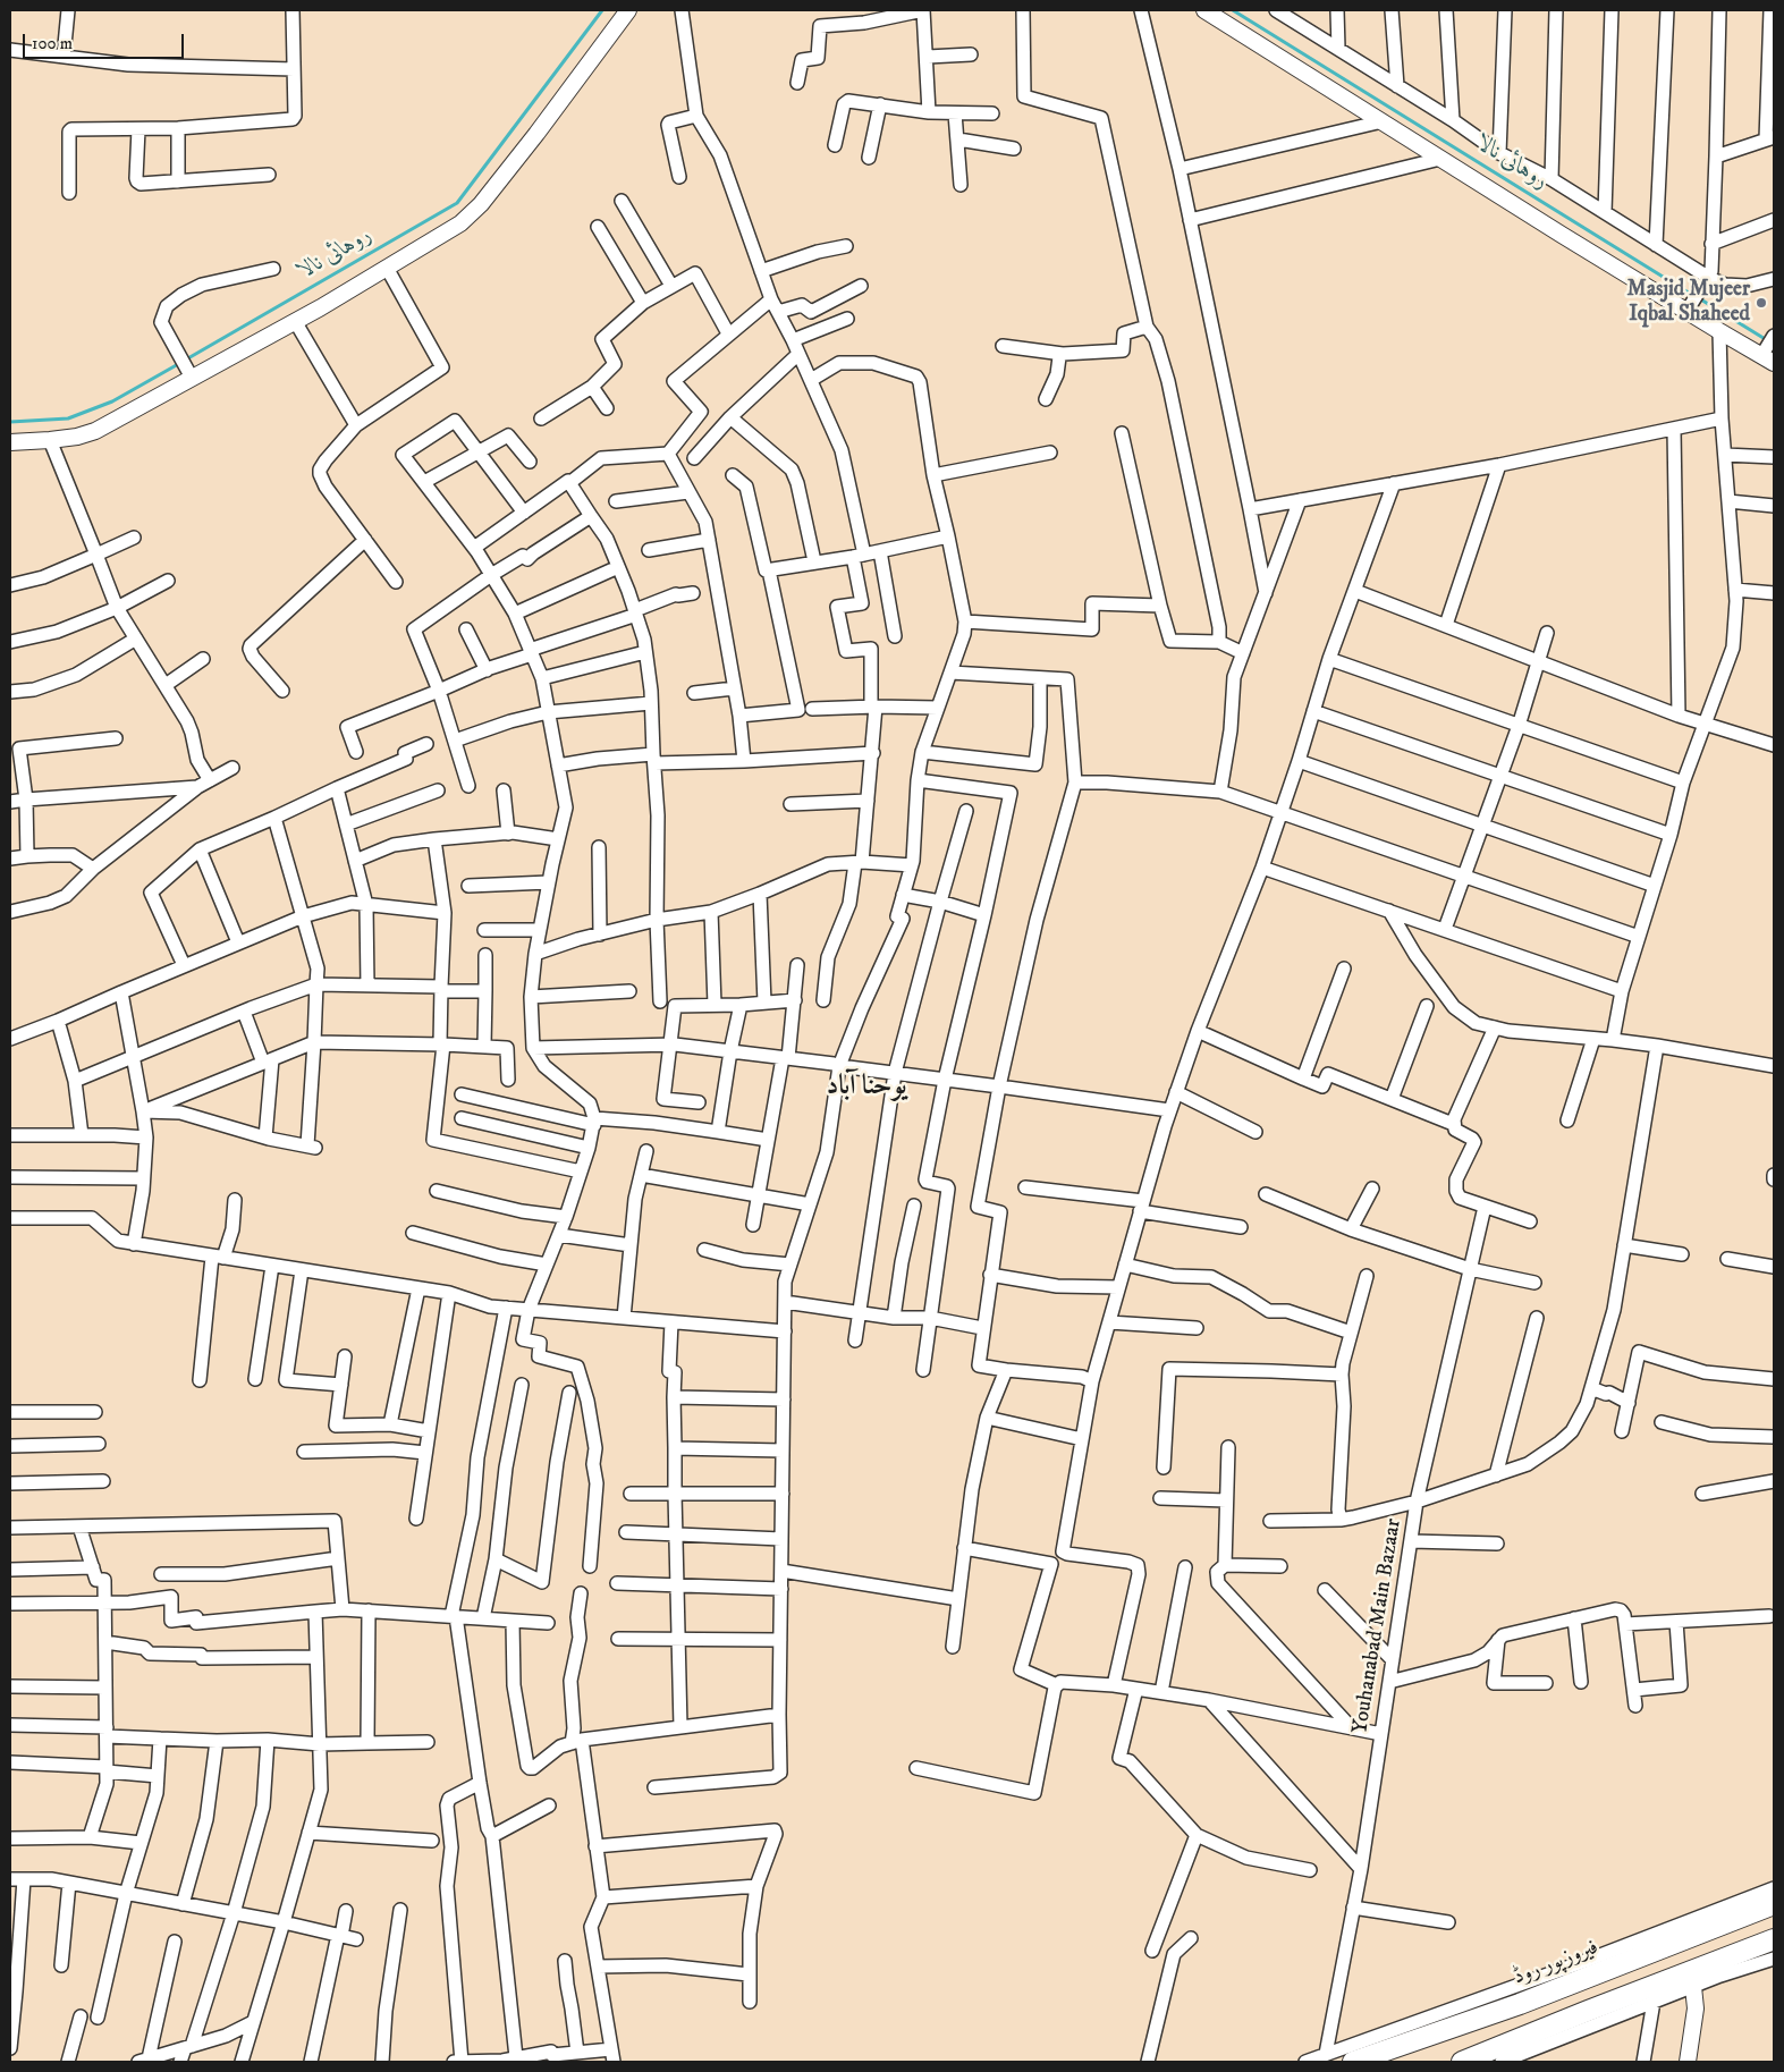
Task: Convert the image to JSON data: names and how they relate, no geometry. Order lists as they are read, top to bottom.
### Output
{
  "streets": {
    "main road": ["فیروزپور روڈ"],
    "street": ["Youhanabad Main Bazaar"]
  },
  "districts": ["یوحنا آباد"],
  "water": ["روہائی نالا"],
  "places": ["Masjid Mujeer Iqbal Shaheed"],
  "scale_bar": "100 m"
}
